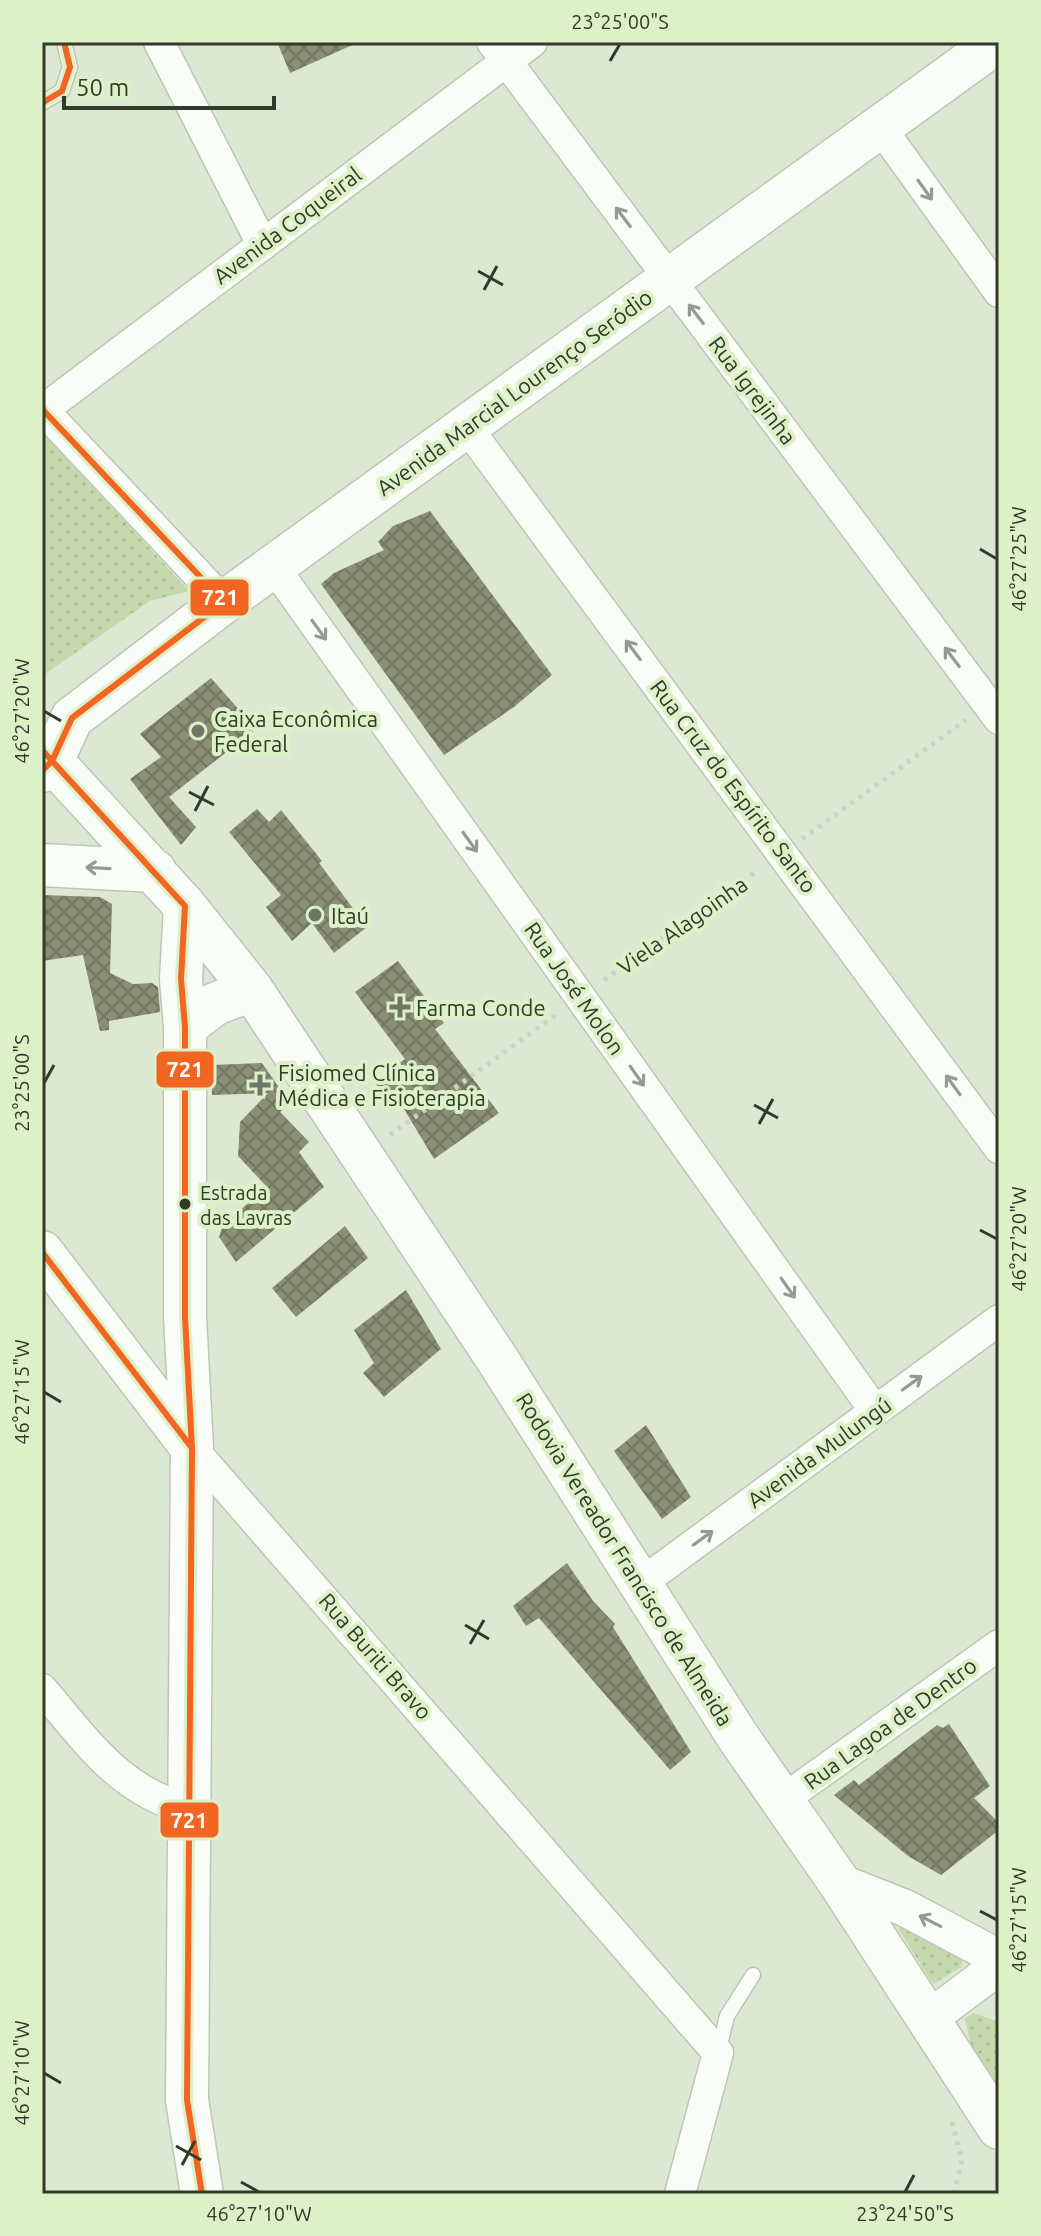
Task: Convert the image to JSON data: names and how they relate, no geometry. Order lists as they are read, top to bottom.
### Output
{
  "streets": {
    "main road": ["Avenida Marcial Lourenço Seródio", "Rodovia Vereador Francisco de Almeida", "Rua Buriti Bravo"],
    "street": [
      "Avenida Coqueiral",
      "Rua Igrejinha",
      "Rua Cruz do Espírito Santo",
      "Rua José Molon",
      "Avenida Mulungú",
      "Rua Lagoa de Dentro"
    ],
    "path": ["Viela Alagoinha"]
  },
  "crossings": [
    ["Avenida Coqueiral", "Rua Igrejinha"],
    ["Rua Igrejinha", "Avenida Marcial Lourenço Seródio"],
    ["Rua Igrejinha", "Viela Alagoinha"],
    ["Avenida Marcial Lourenço Seródio", "Rua Cruz do Espírito Santo"],
    ["Avenida Marcial Lourenço Seródio", "Rua José Molon"],
    ["Rua Cruz do Espírito Santo", "Viela Alagoinha"],
    ["Viela Alagoinha", "Rua José Molon"],
    ["Viela Alagoinha", "Rodovia Vereador Francisco de Almeida"],
    ["Rua José Molon", "Avenida Mulungú"],
    ["Avenida Mulungú", "Rodovia Vereador Francisco de Almeida"],
    ["Rodovia Vereador Francisco de Almeida", "Rua Lagoa de Dentro"]
  ],
  "one_way": [
    "Rua Igrejinha",
    "Rua Cruz do Espírito Santo",
    "Rua José Molon",
    "Avenida Mulungú"
  ],
  "places": {
    "other": ["Caixa Econômica Federal", "Itaú", "Estrada das Lavras"],
    "health": ["Farma Conde", "Fisiomed Clínica Médica e Fisioterapia"]
  },
  "lines": ["transit line 721"],
  "scale_bar": "50 m",
  "coordinates": [
    "23°25'00\"S",
    "46°27'25\"W",
    "46°27'20\"W",
    "46°27'15\"W",
    "46°27'10\"W",
    "23°24'50\"S"
  ]
}
